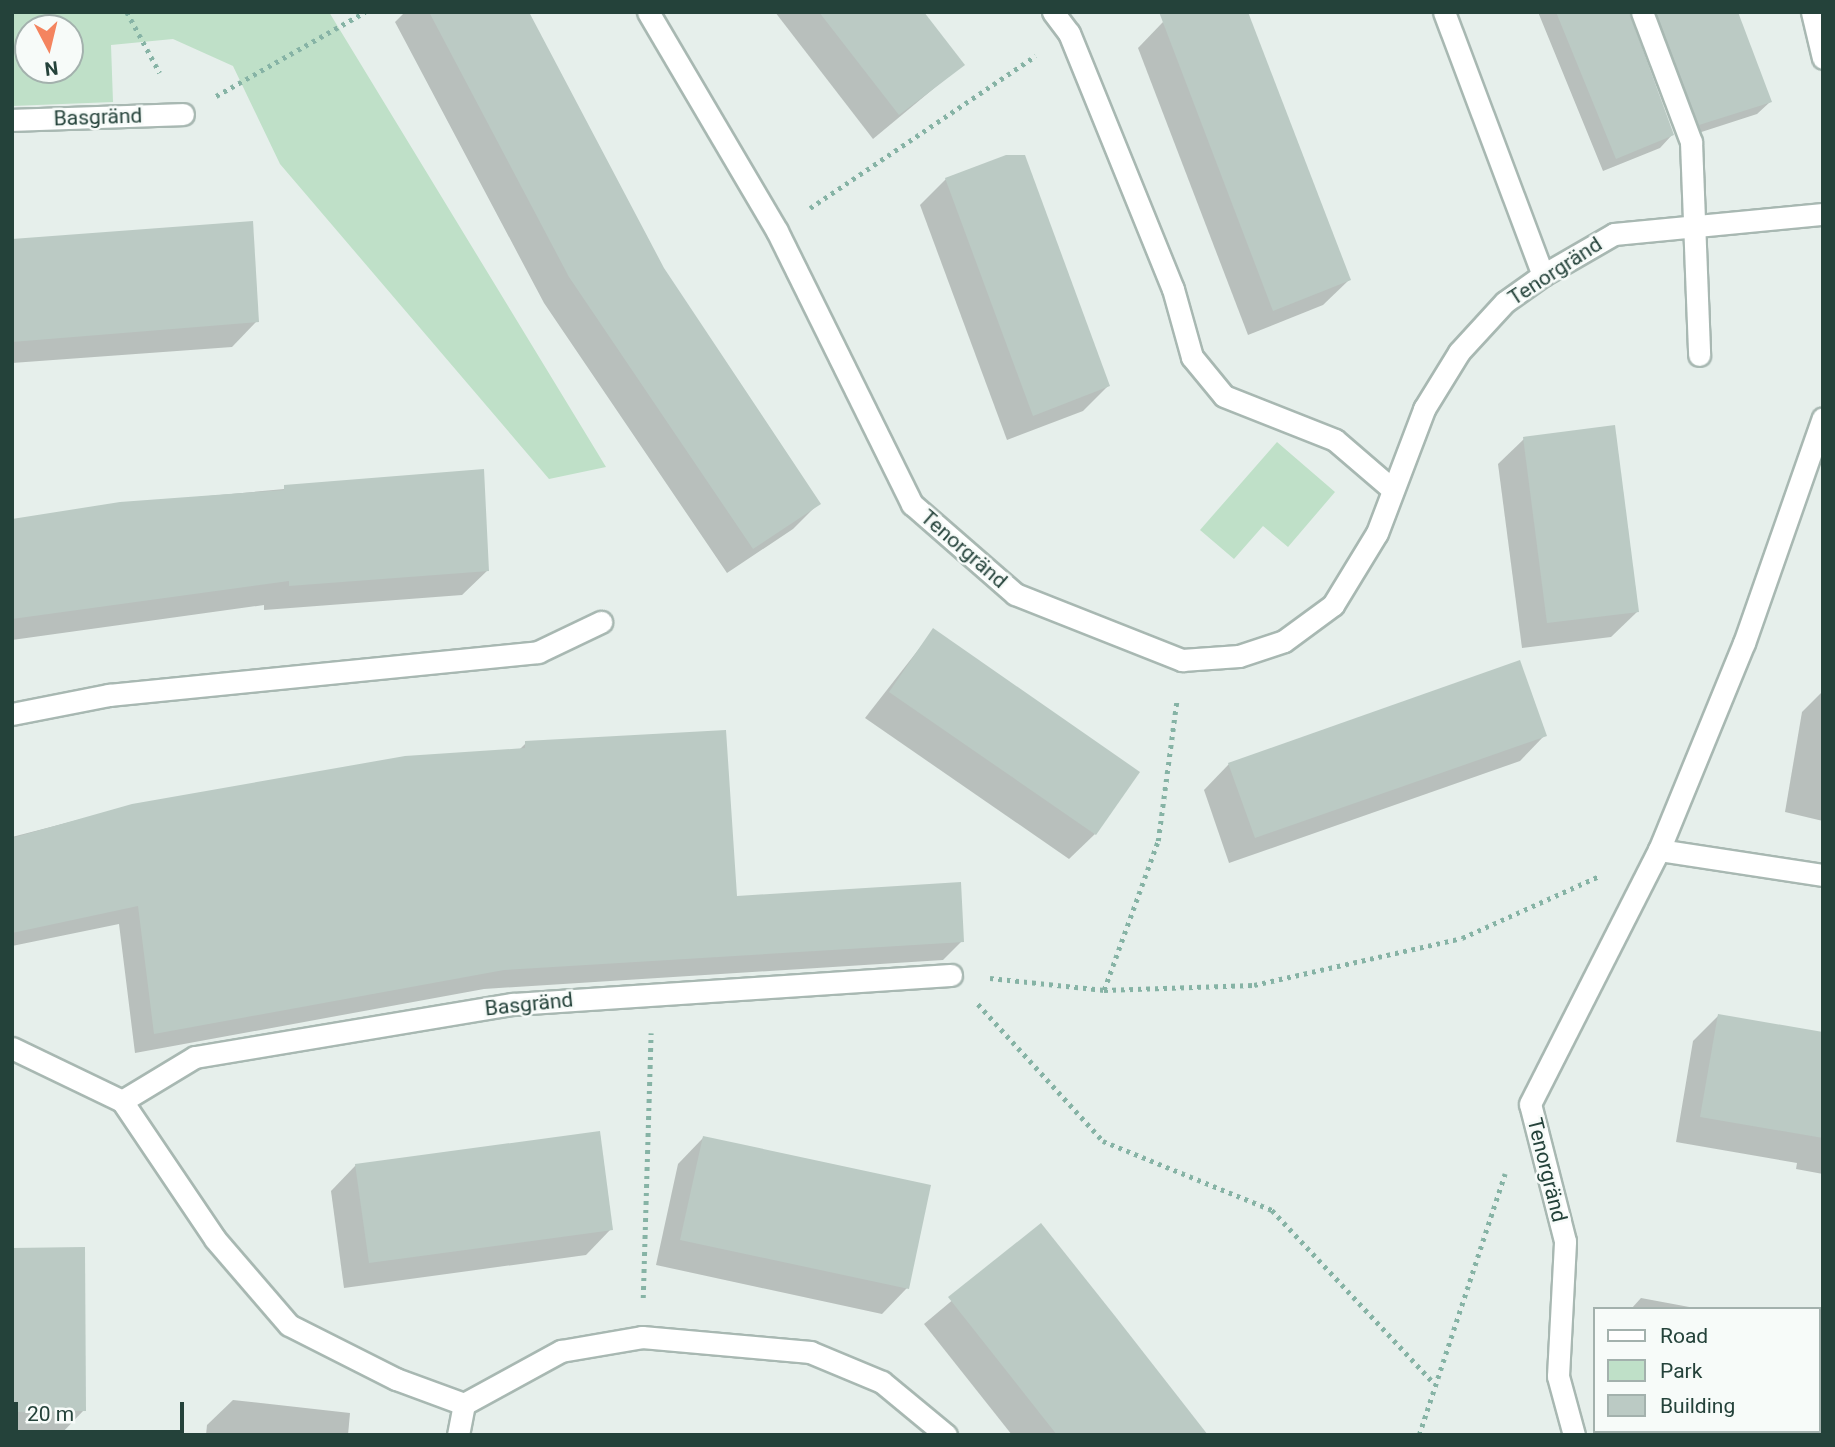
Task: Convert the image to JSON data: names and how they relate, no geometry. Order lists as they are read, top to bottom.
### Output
{
  "streets": {
    "street": ["Basgränd", "Tenorgränd"]
  },
  "legend": ["Road", "Park", "Building"],
  "scale_bar": "20 m",
  "north": "bottom"
}
